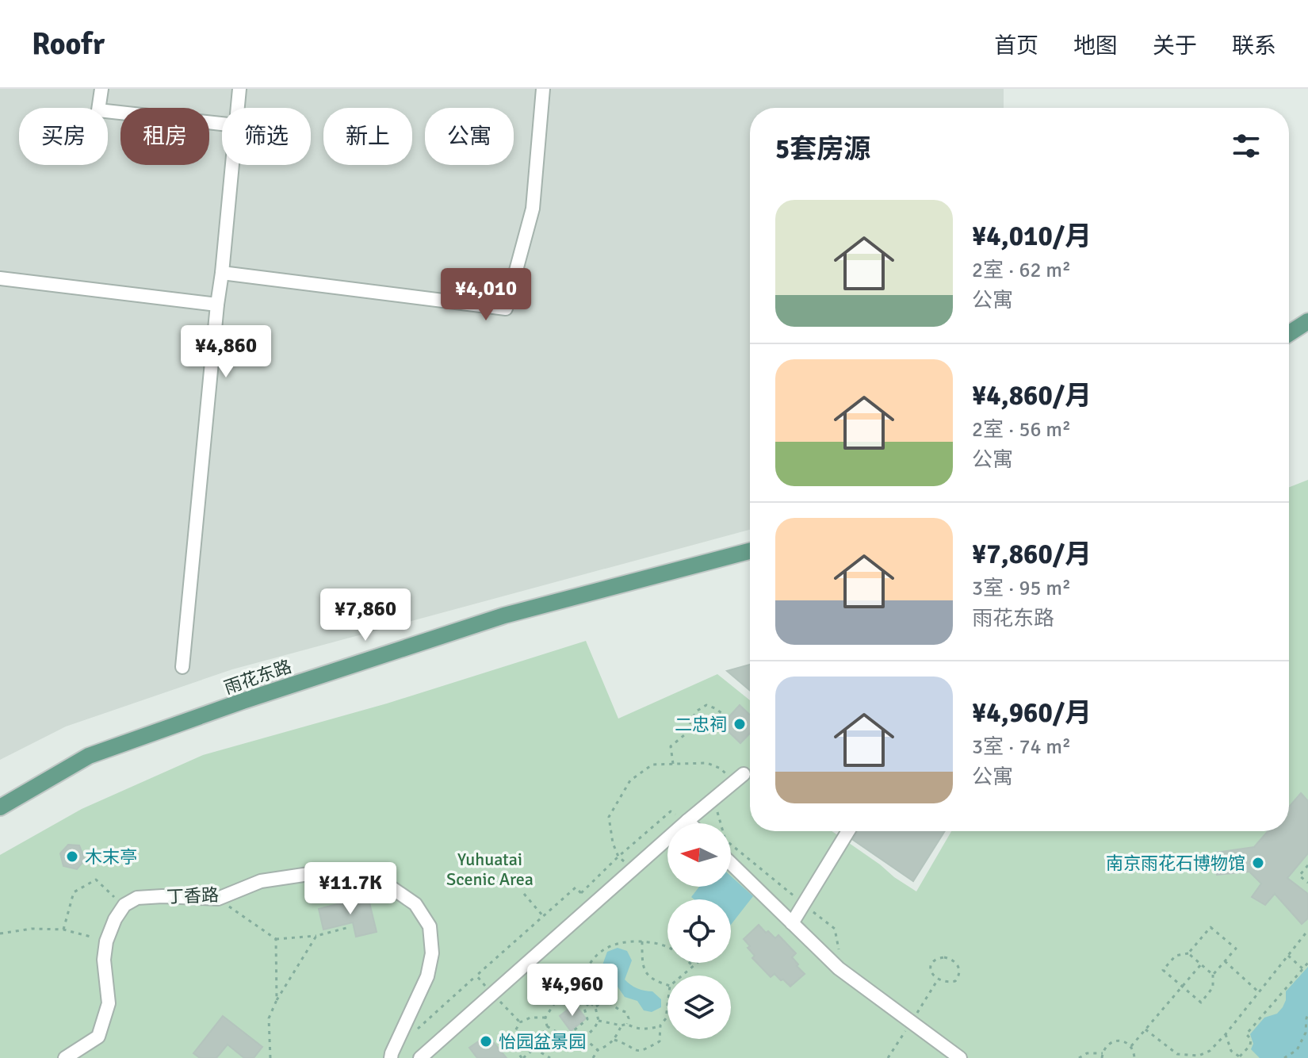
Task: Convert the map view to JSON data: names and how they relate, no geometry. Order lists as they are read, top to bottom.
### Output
{
  "streets": {
    "main road": ["雨花东路"],
    "street": ["丁香路"]
  },
  "parks": ["Yuhuatai Scenic Area"],
  "places": [
    "二忠祠",
    "木末亭",
    "南京雨花石博物馆",
    "怡园盆景园"
  ],
  "north": "left",
  "page": {
    "header": "Roofr",
    "nav": [
      "首页",
      "地图",
      "关于",
      "联系"
    ],
    "chip": [
      "买房",
      "租房",
      "筛选",
      "新上",
      "公寓"
    ],
    "heading": "5套房源",
    "list": [
      {
        "name": "¥4,010/月",
        "note": "2室 · 62 m² · 公寓"
      },
      {
        "name": "¥4,860/月",
        "note": "2室 · 56 m² · 公寓"
      },
      {
        "name": "¥7,860/月",
        "note": "3室 · 95 m² · 雨花东路"
      },
      {
        "name": "¥4,960/月",
        "note": "3室 · 74 m² · 公寓"
      }
    ],
    "price": [
      "¥4,010",
      "¥4,860",
      "¥7,860",
      "¥11.7K",
      "¥4,960"
    ]
  }
}
